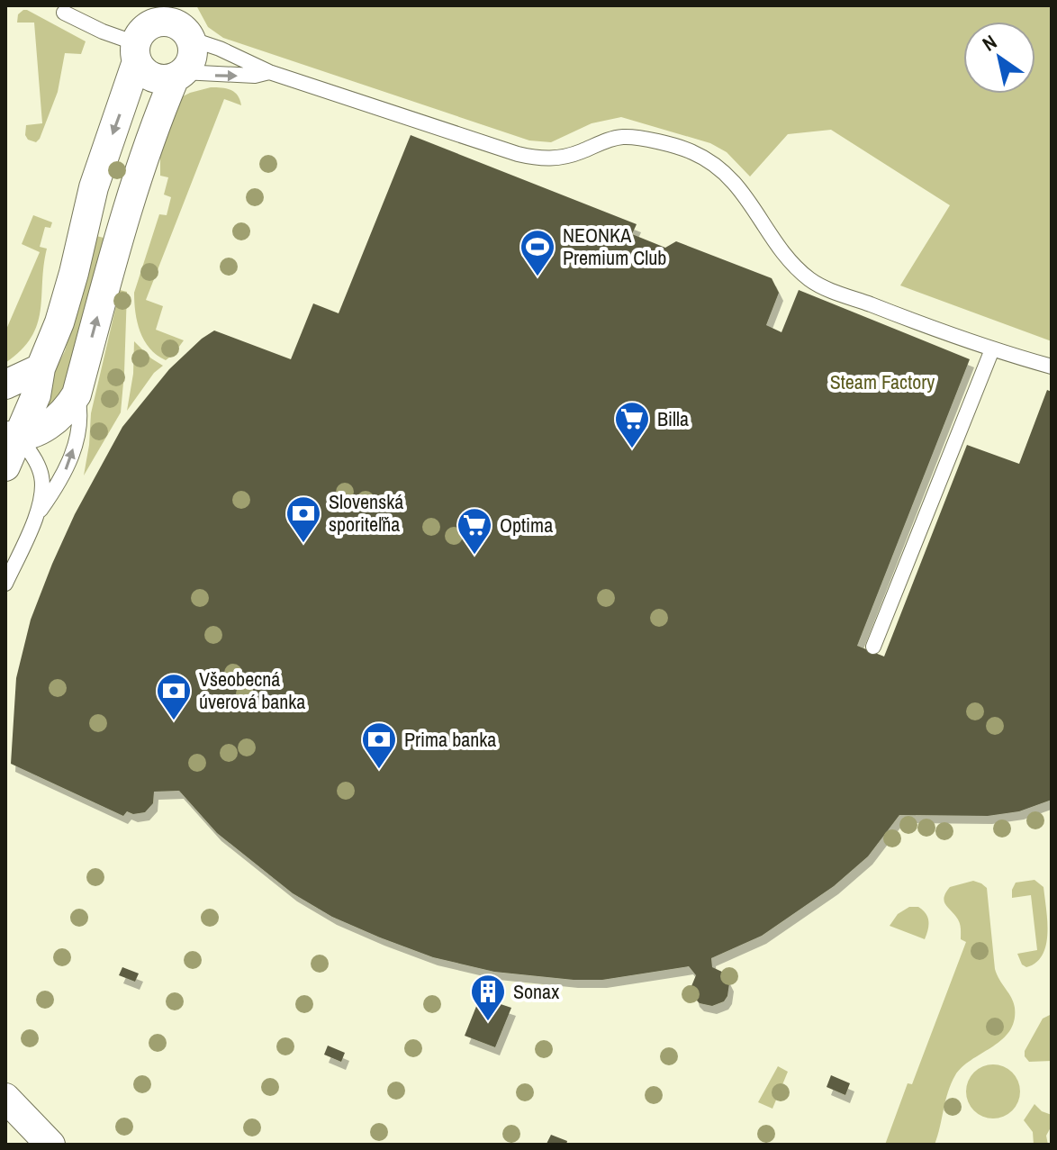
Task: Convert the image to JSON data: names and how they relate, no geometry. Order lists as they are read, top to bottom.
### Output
{
  "parks": ["Steam Factory"],
  "places": {
    "sports": ["NEONKA Premium Club"],
    "supermarket": ["Billa", "Optima"],
    "bank": ["Slovenská sporiteľňa", "Všeobecná úverová banka", "Prima banka"],
    "building": ["Sonax"]
  },
  "north": "top left"
}
